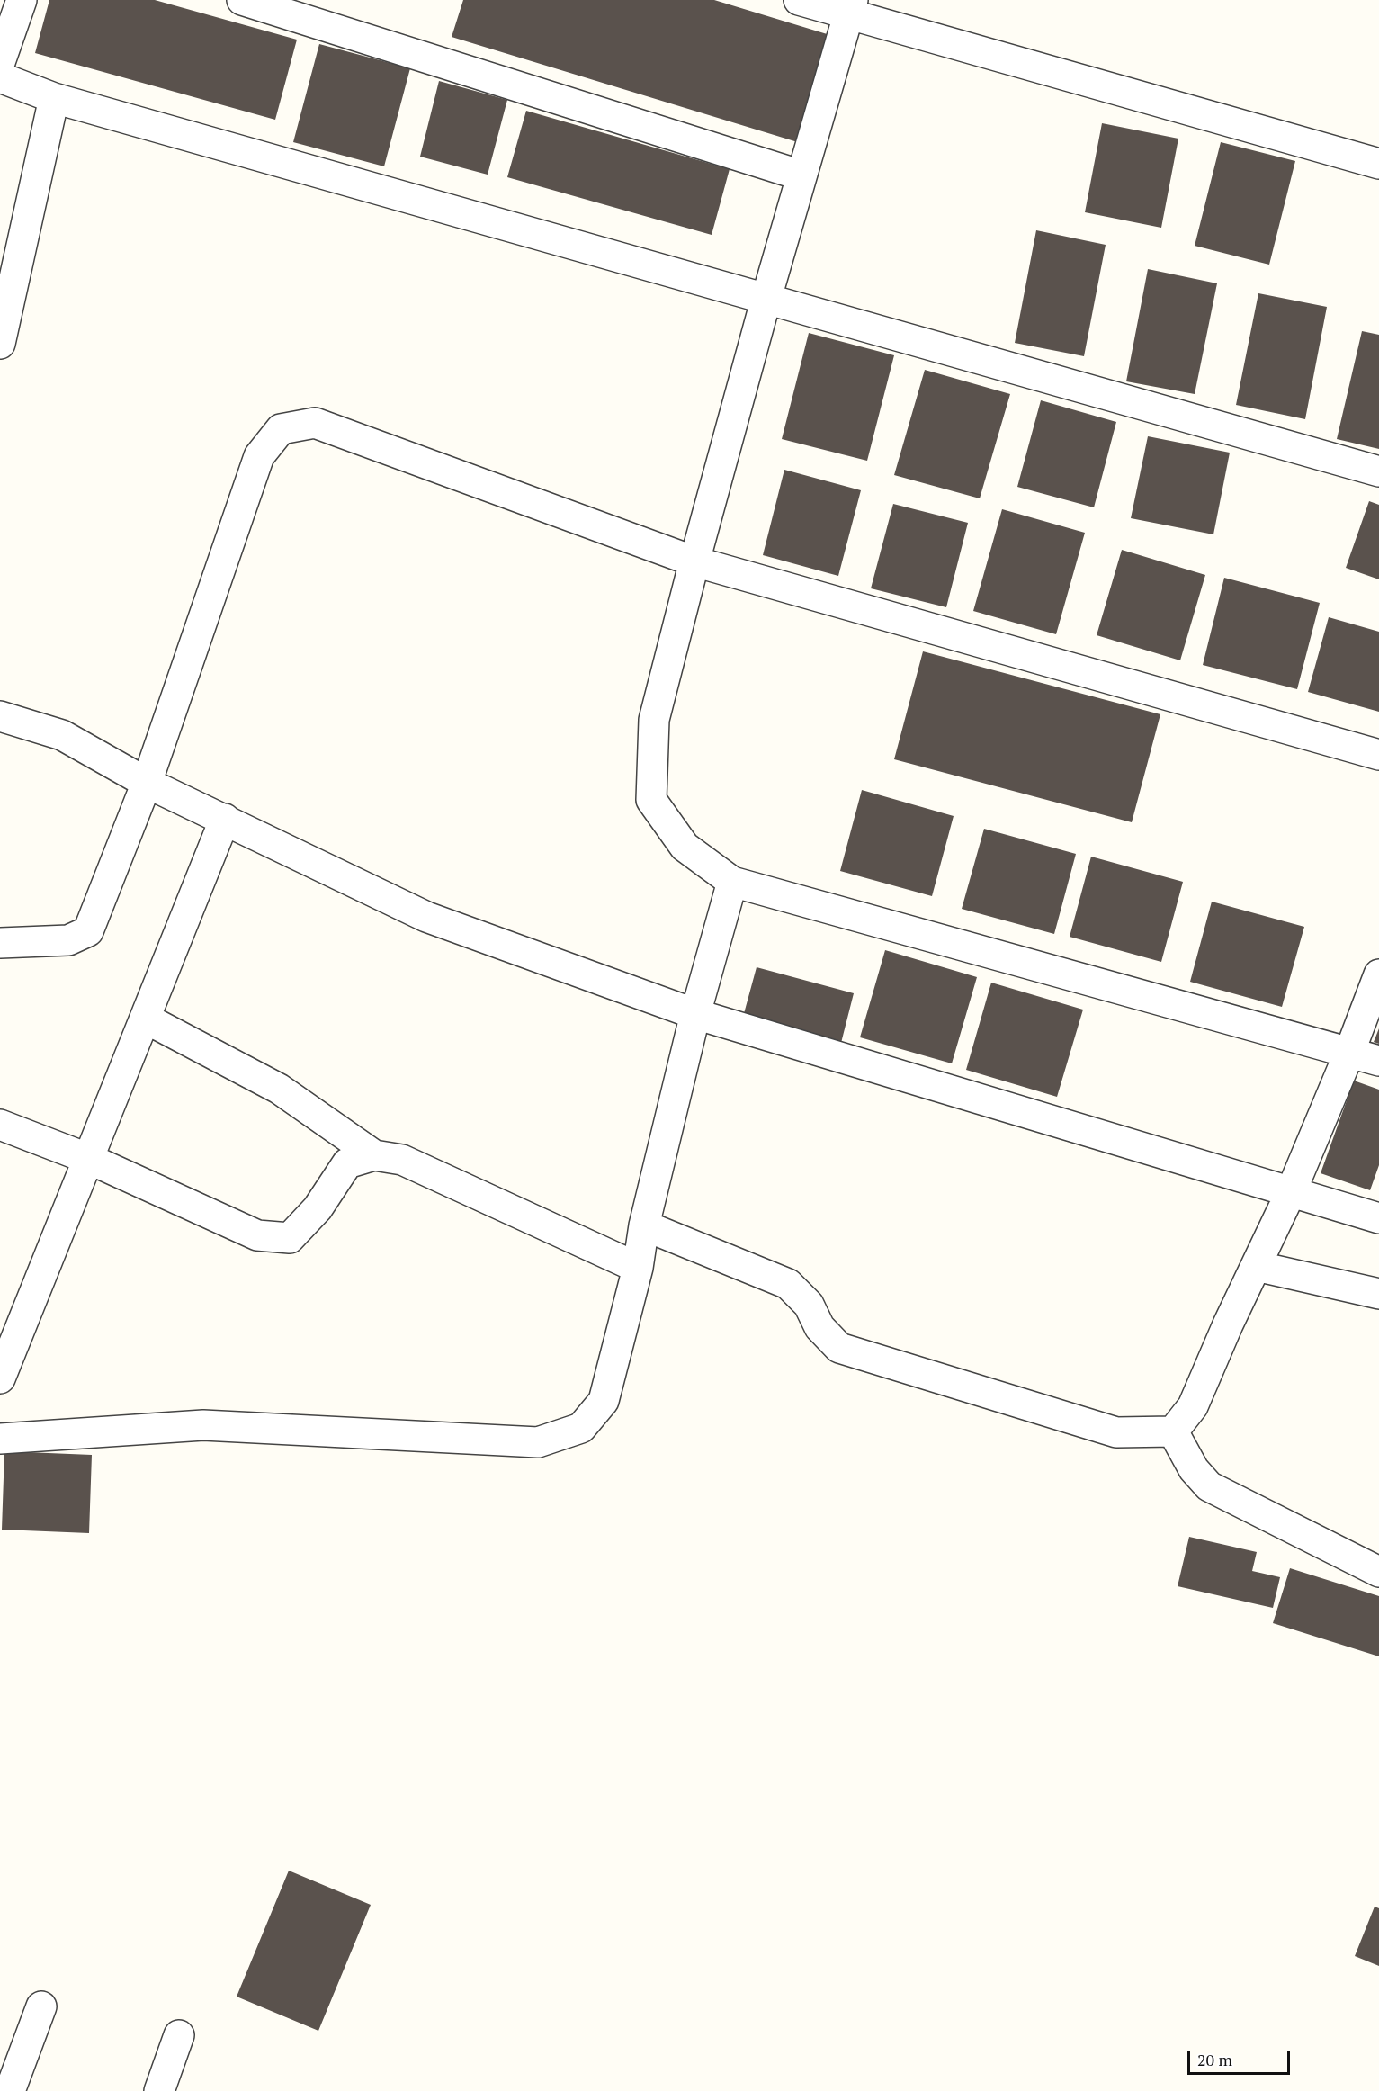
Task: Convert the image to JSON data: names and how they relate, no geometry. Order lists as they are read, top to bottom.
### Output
{
  "scale_bar": "20 m"
}
